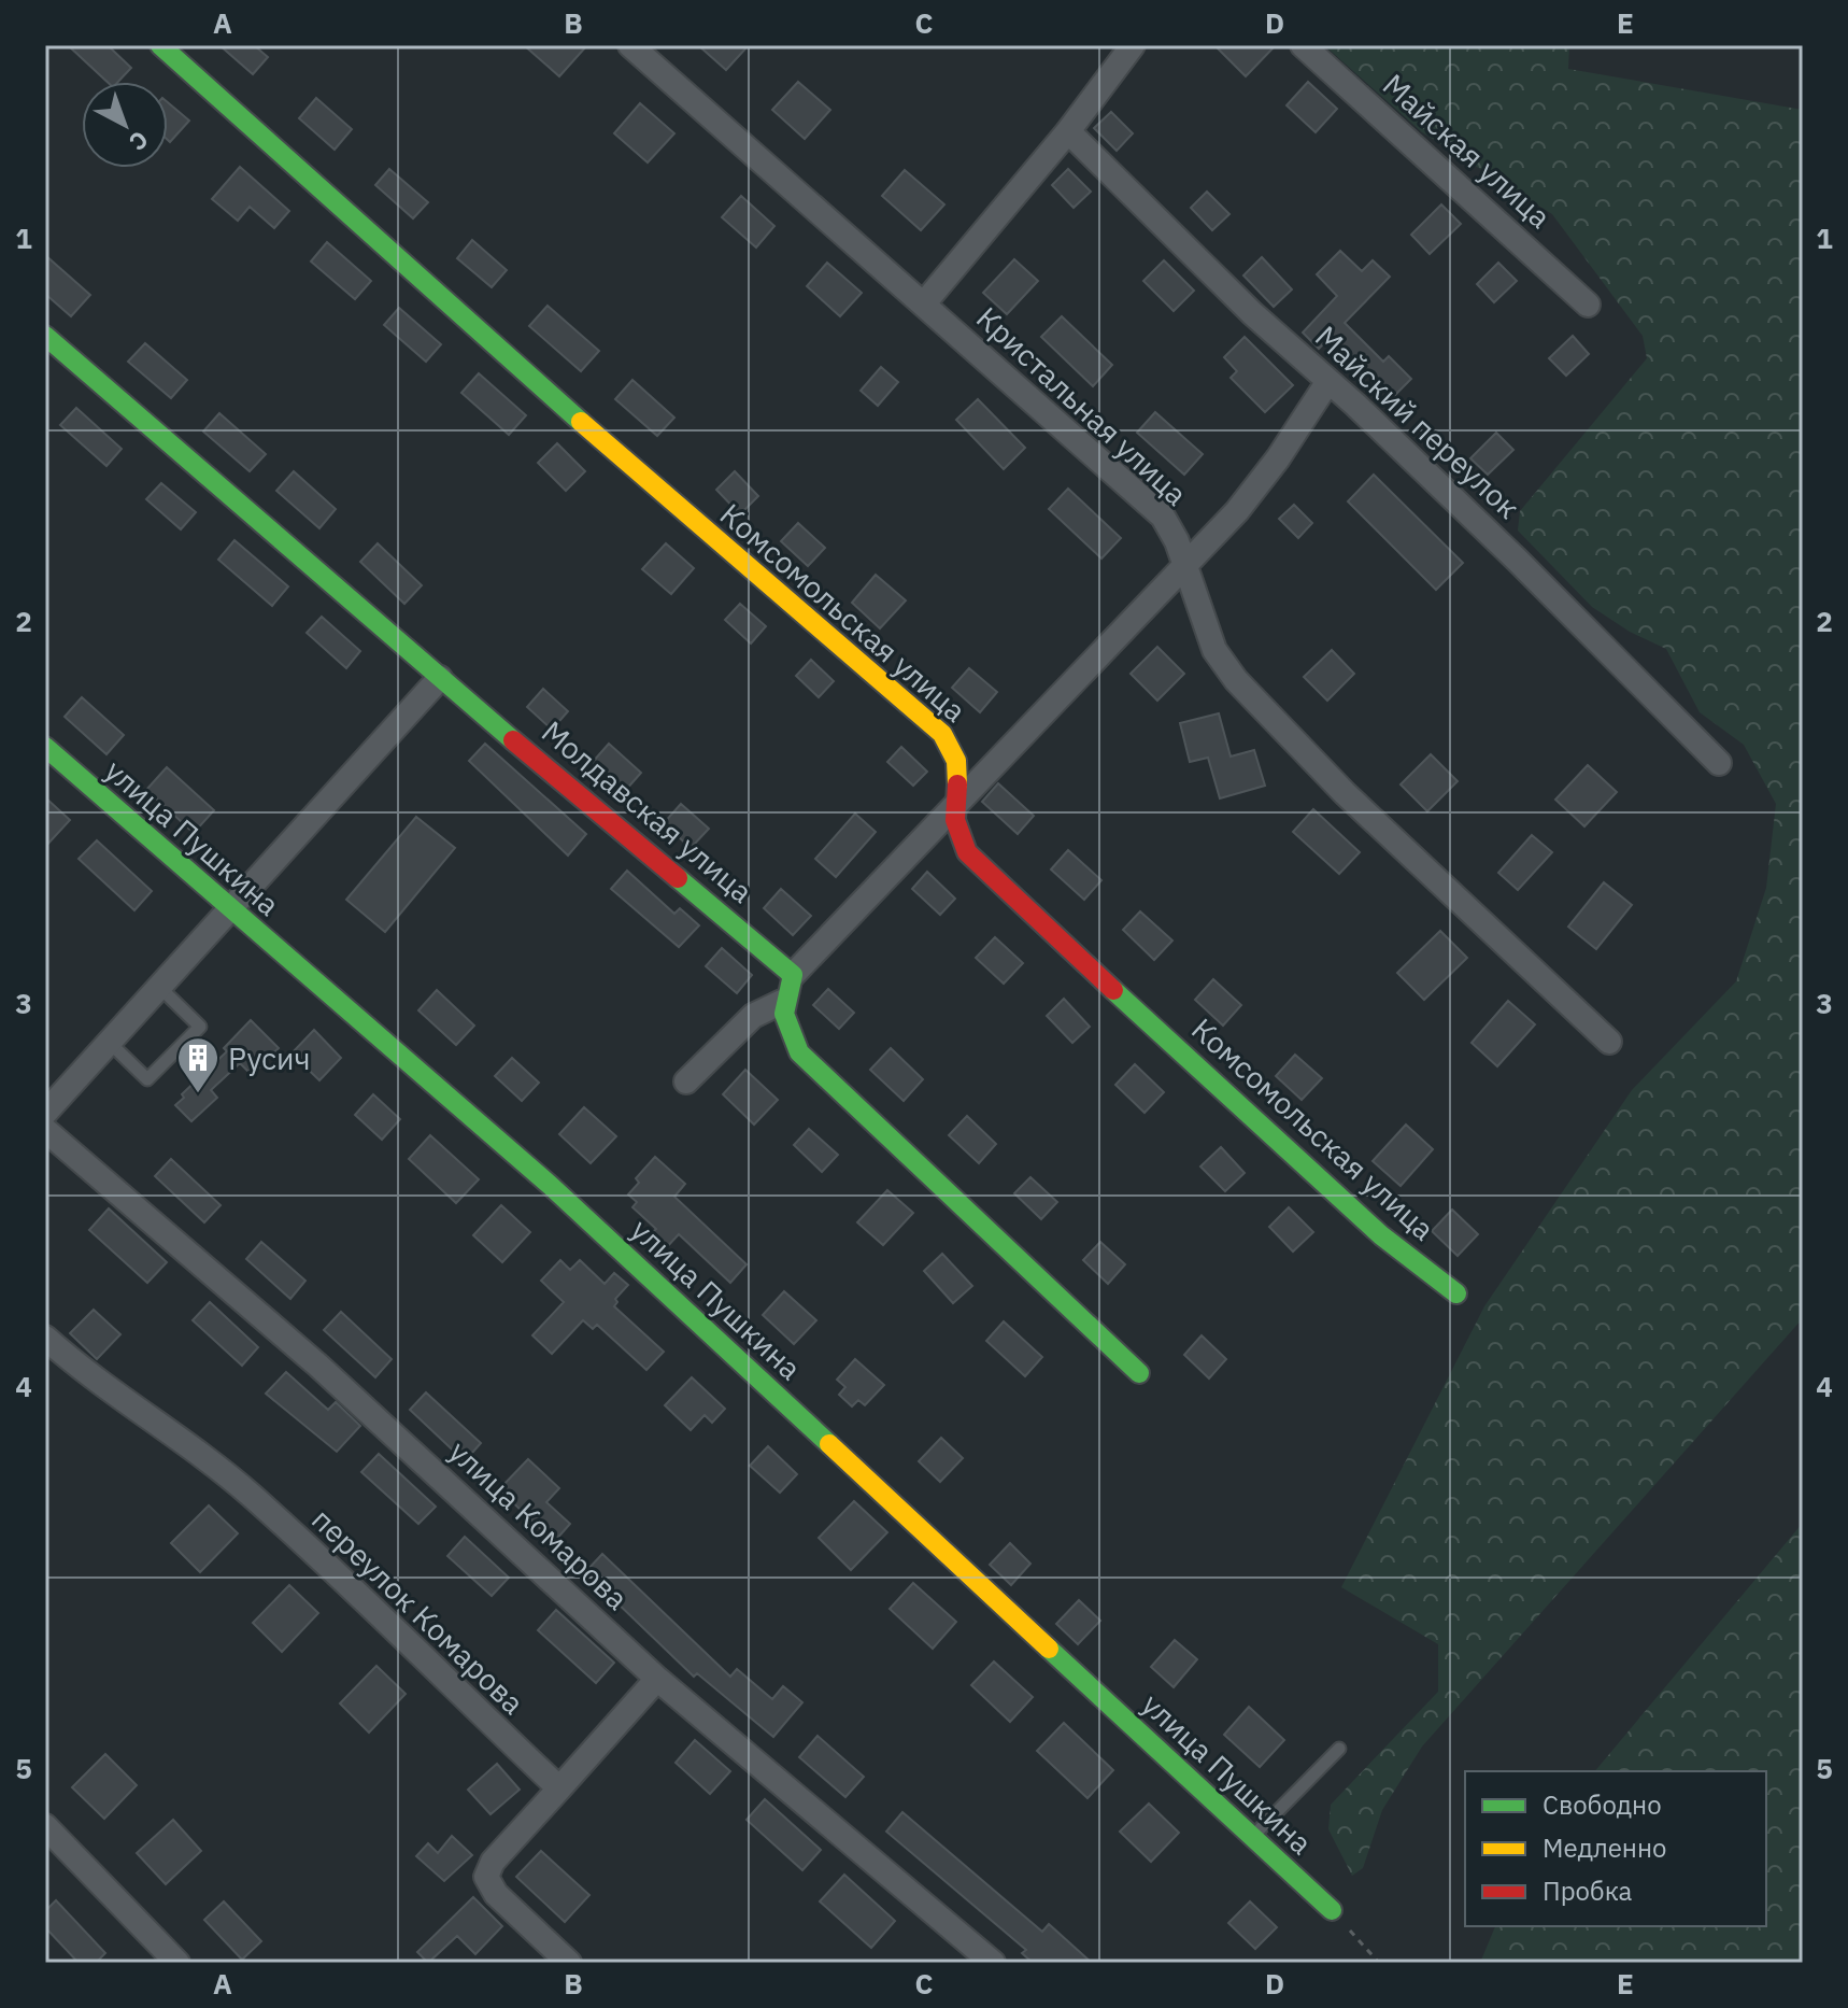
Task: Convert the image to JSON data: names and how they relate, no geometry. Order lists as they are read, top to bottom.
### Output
{
  "streets": {
    "street": [
      "Майская улица",
      "Кристальная улица",
      "Майский переулок",
      "Комсомольская улица",
      "Молдавская улица",
      "улица Пушкина",
      "улица Комарова",
      "переулок Комарова"
    ]
  },
  "places": {
    "building": ["Русич"]
  },
  "legend": ["Свободно", "Медленно", "Пробка"],
  "north": "bottom right",
  "grid": {
    "columns": [
      "A",
      "B",
      "C",
      "D",
      "E"
    ],
    "rows": [
      "1",
      "2",
      "3",
      "4",
      "5"
    ]
  }
}
